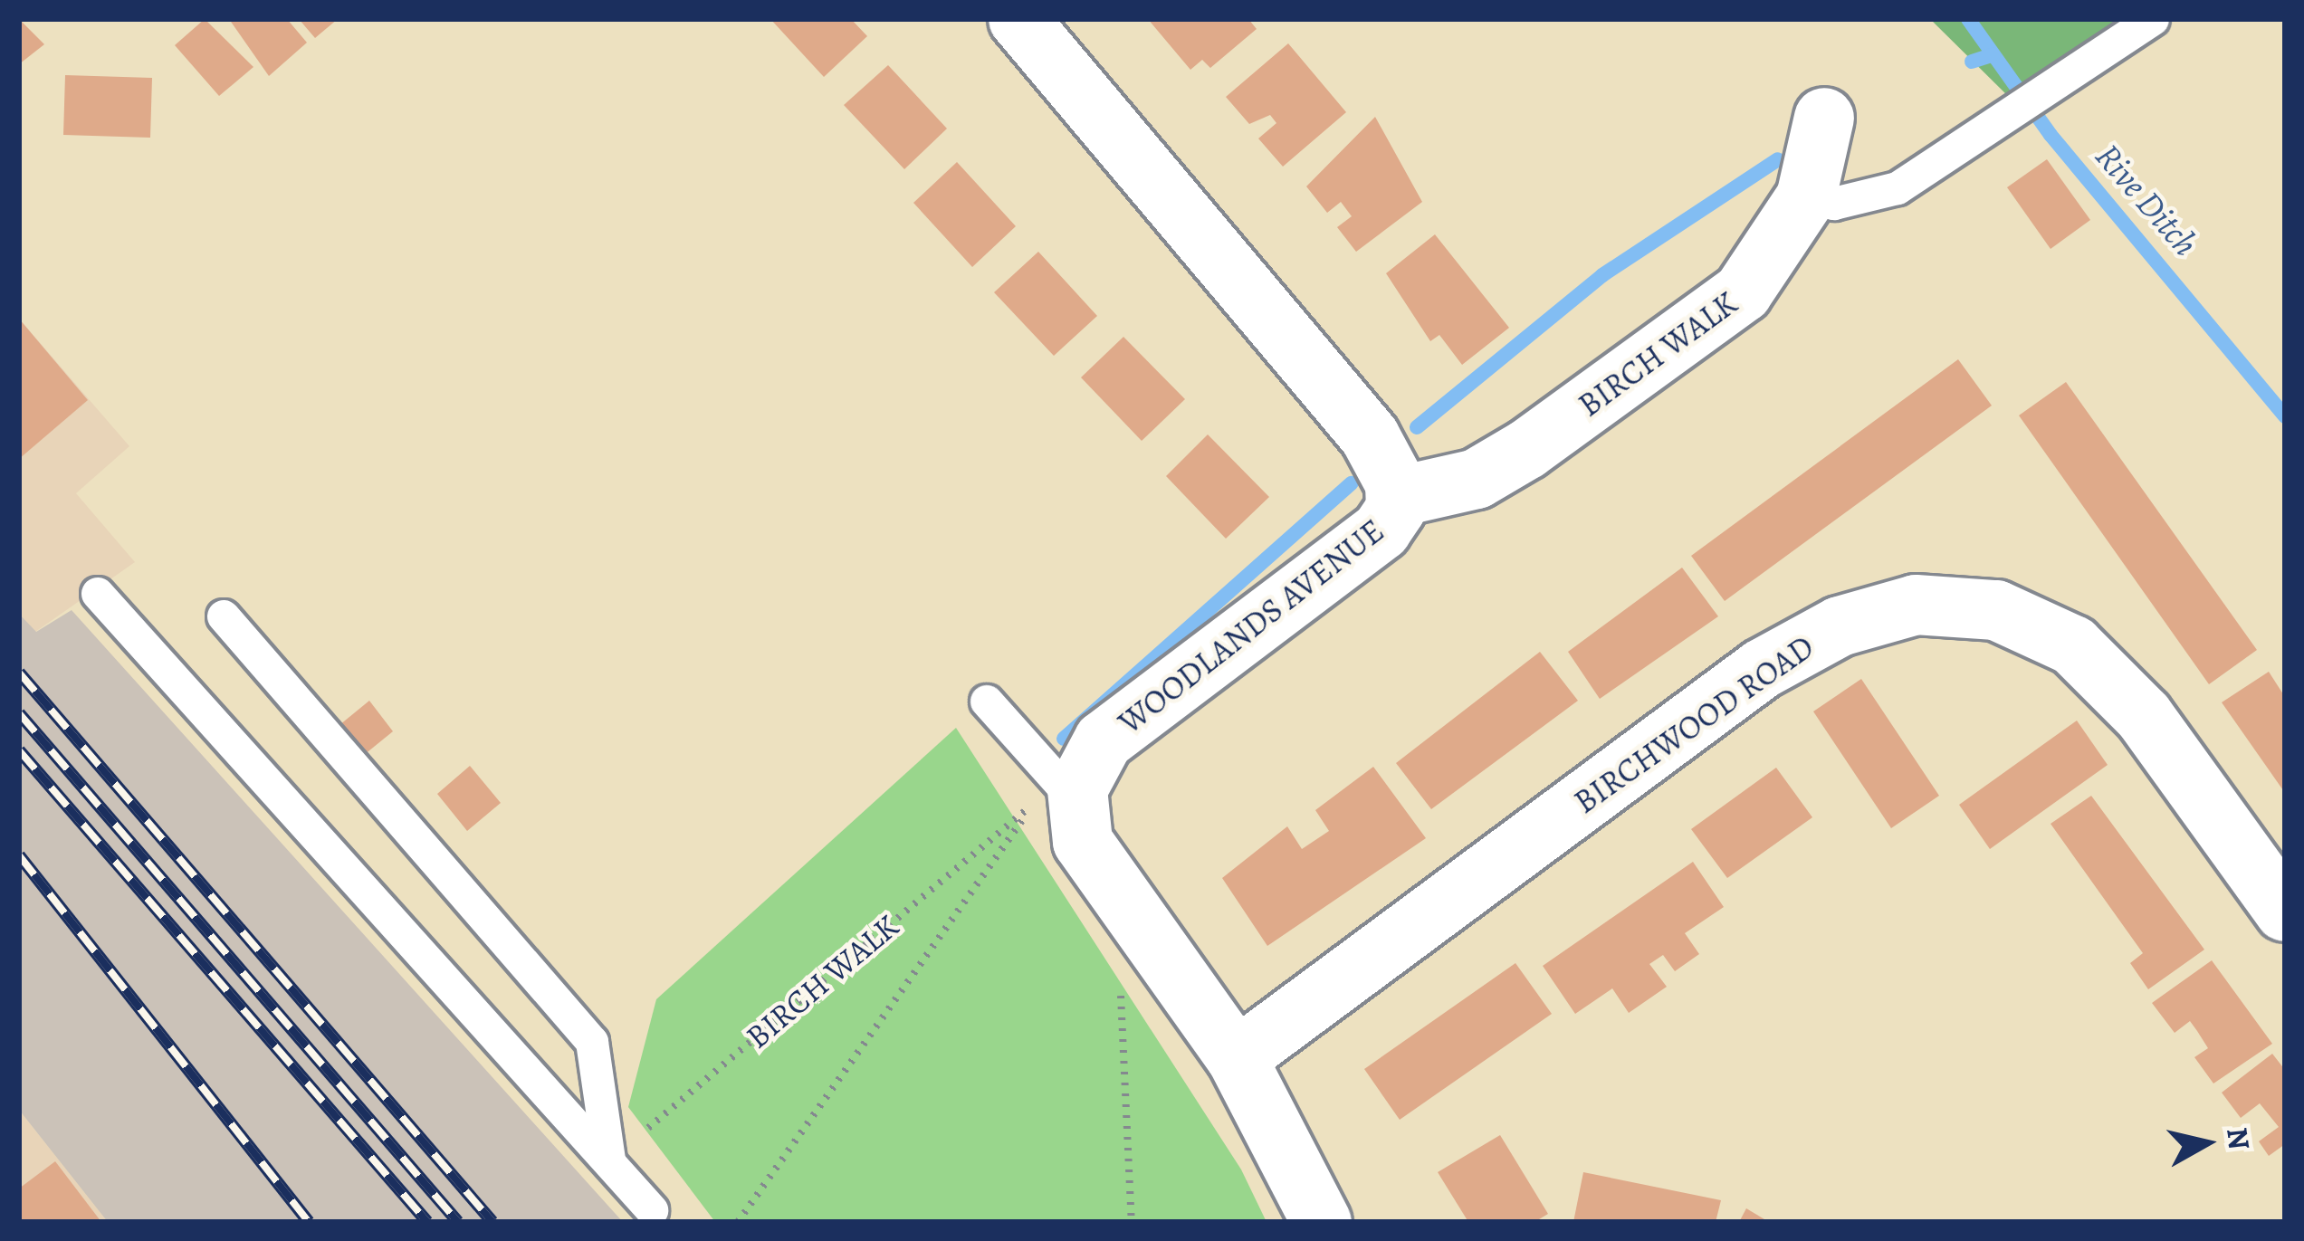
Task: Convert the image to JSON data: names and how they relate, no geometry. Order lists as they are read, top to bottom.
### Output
{
  "streets": {
    "street": ["BIRCH WALK", "WOODLANDS AVENUE", "BIRCHWOOD ROAD"]
  },
  "crossings": [
    ["BIRCH WALK", "WOODLANDS AVENUE"]
  ],
  "water": ["Rive Ditch"],
  "north": "right"
}
